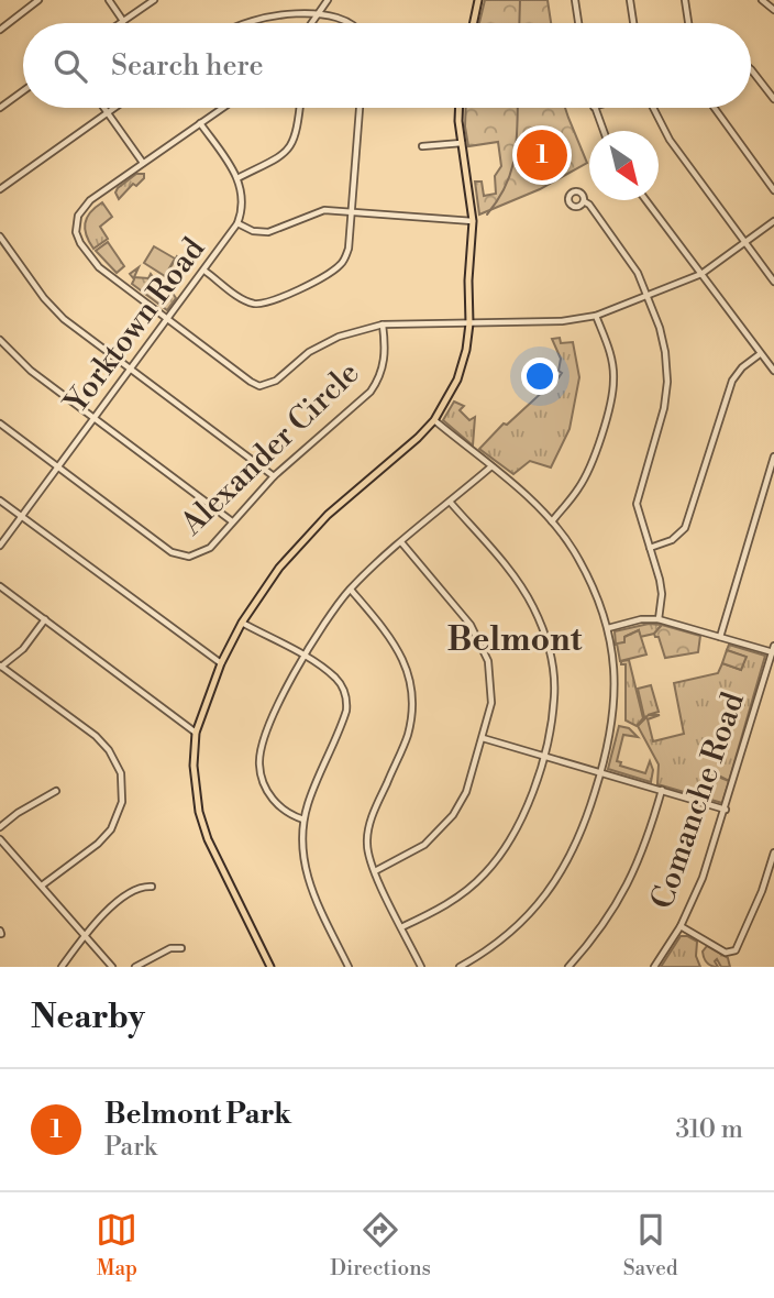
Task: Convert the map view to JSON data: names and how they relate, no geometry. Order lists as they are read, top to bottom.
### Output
{
  "streets": {
    "street": ["Yorktown Road", "Alexander Circle", "Comanche Road"]
  },
  "crossings": [
    ["Yorktown Road", "Alexander Circle"]
  ],
  "districts": ["Belmont"],
  "north": "bottom right",
  "page": {
    "search": "Search here",
    "pins": "1",
    "heading": "Nearby",
    "list": [
      {
        "mark": "1",
        "name": "Belmont Park",
        "note": "Park",
        "value": "310 m"
      }
    ],
    "nav": ["Map", "Directions", "Saved"]
  }
}
